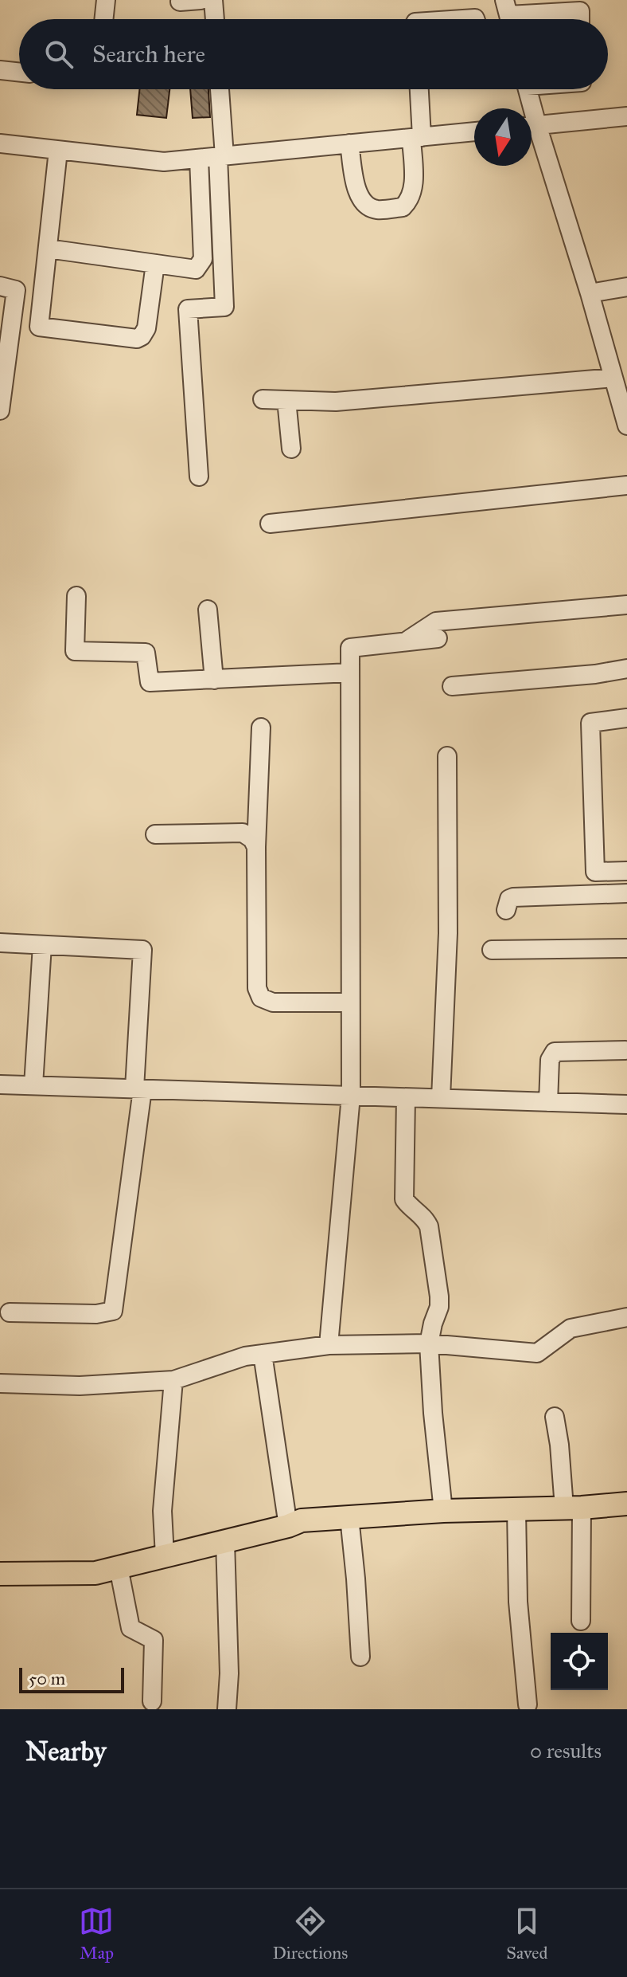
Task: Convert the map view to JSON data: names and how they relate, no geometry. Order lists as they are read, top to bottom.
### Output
{
  "scale_bar": "50 m",
  "north": "bottom",
  "page": {
    "search": "Search here",
    "scale": "50 m",
    "heading": ["Nearby", "0 results"],
    "nav": ["Map", "Directions", "Saved"]
  }
}
